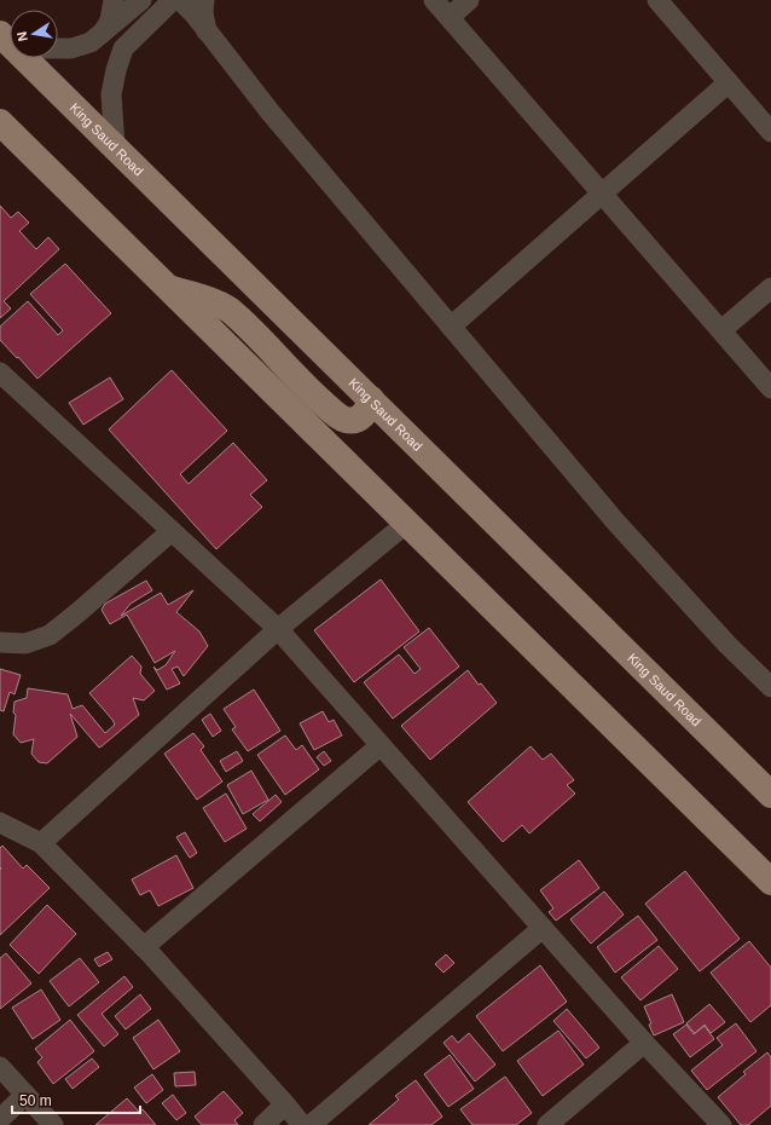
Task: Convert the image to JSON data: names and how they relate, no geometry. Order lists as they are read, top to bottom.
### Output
{
  "streets": {
    "main road": ["King Saud Road"]
  },
  "scale_bar": "50 m",
  "north": "left"
}
